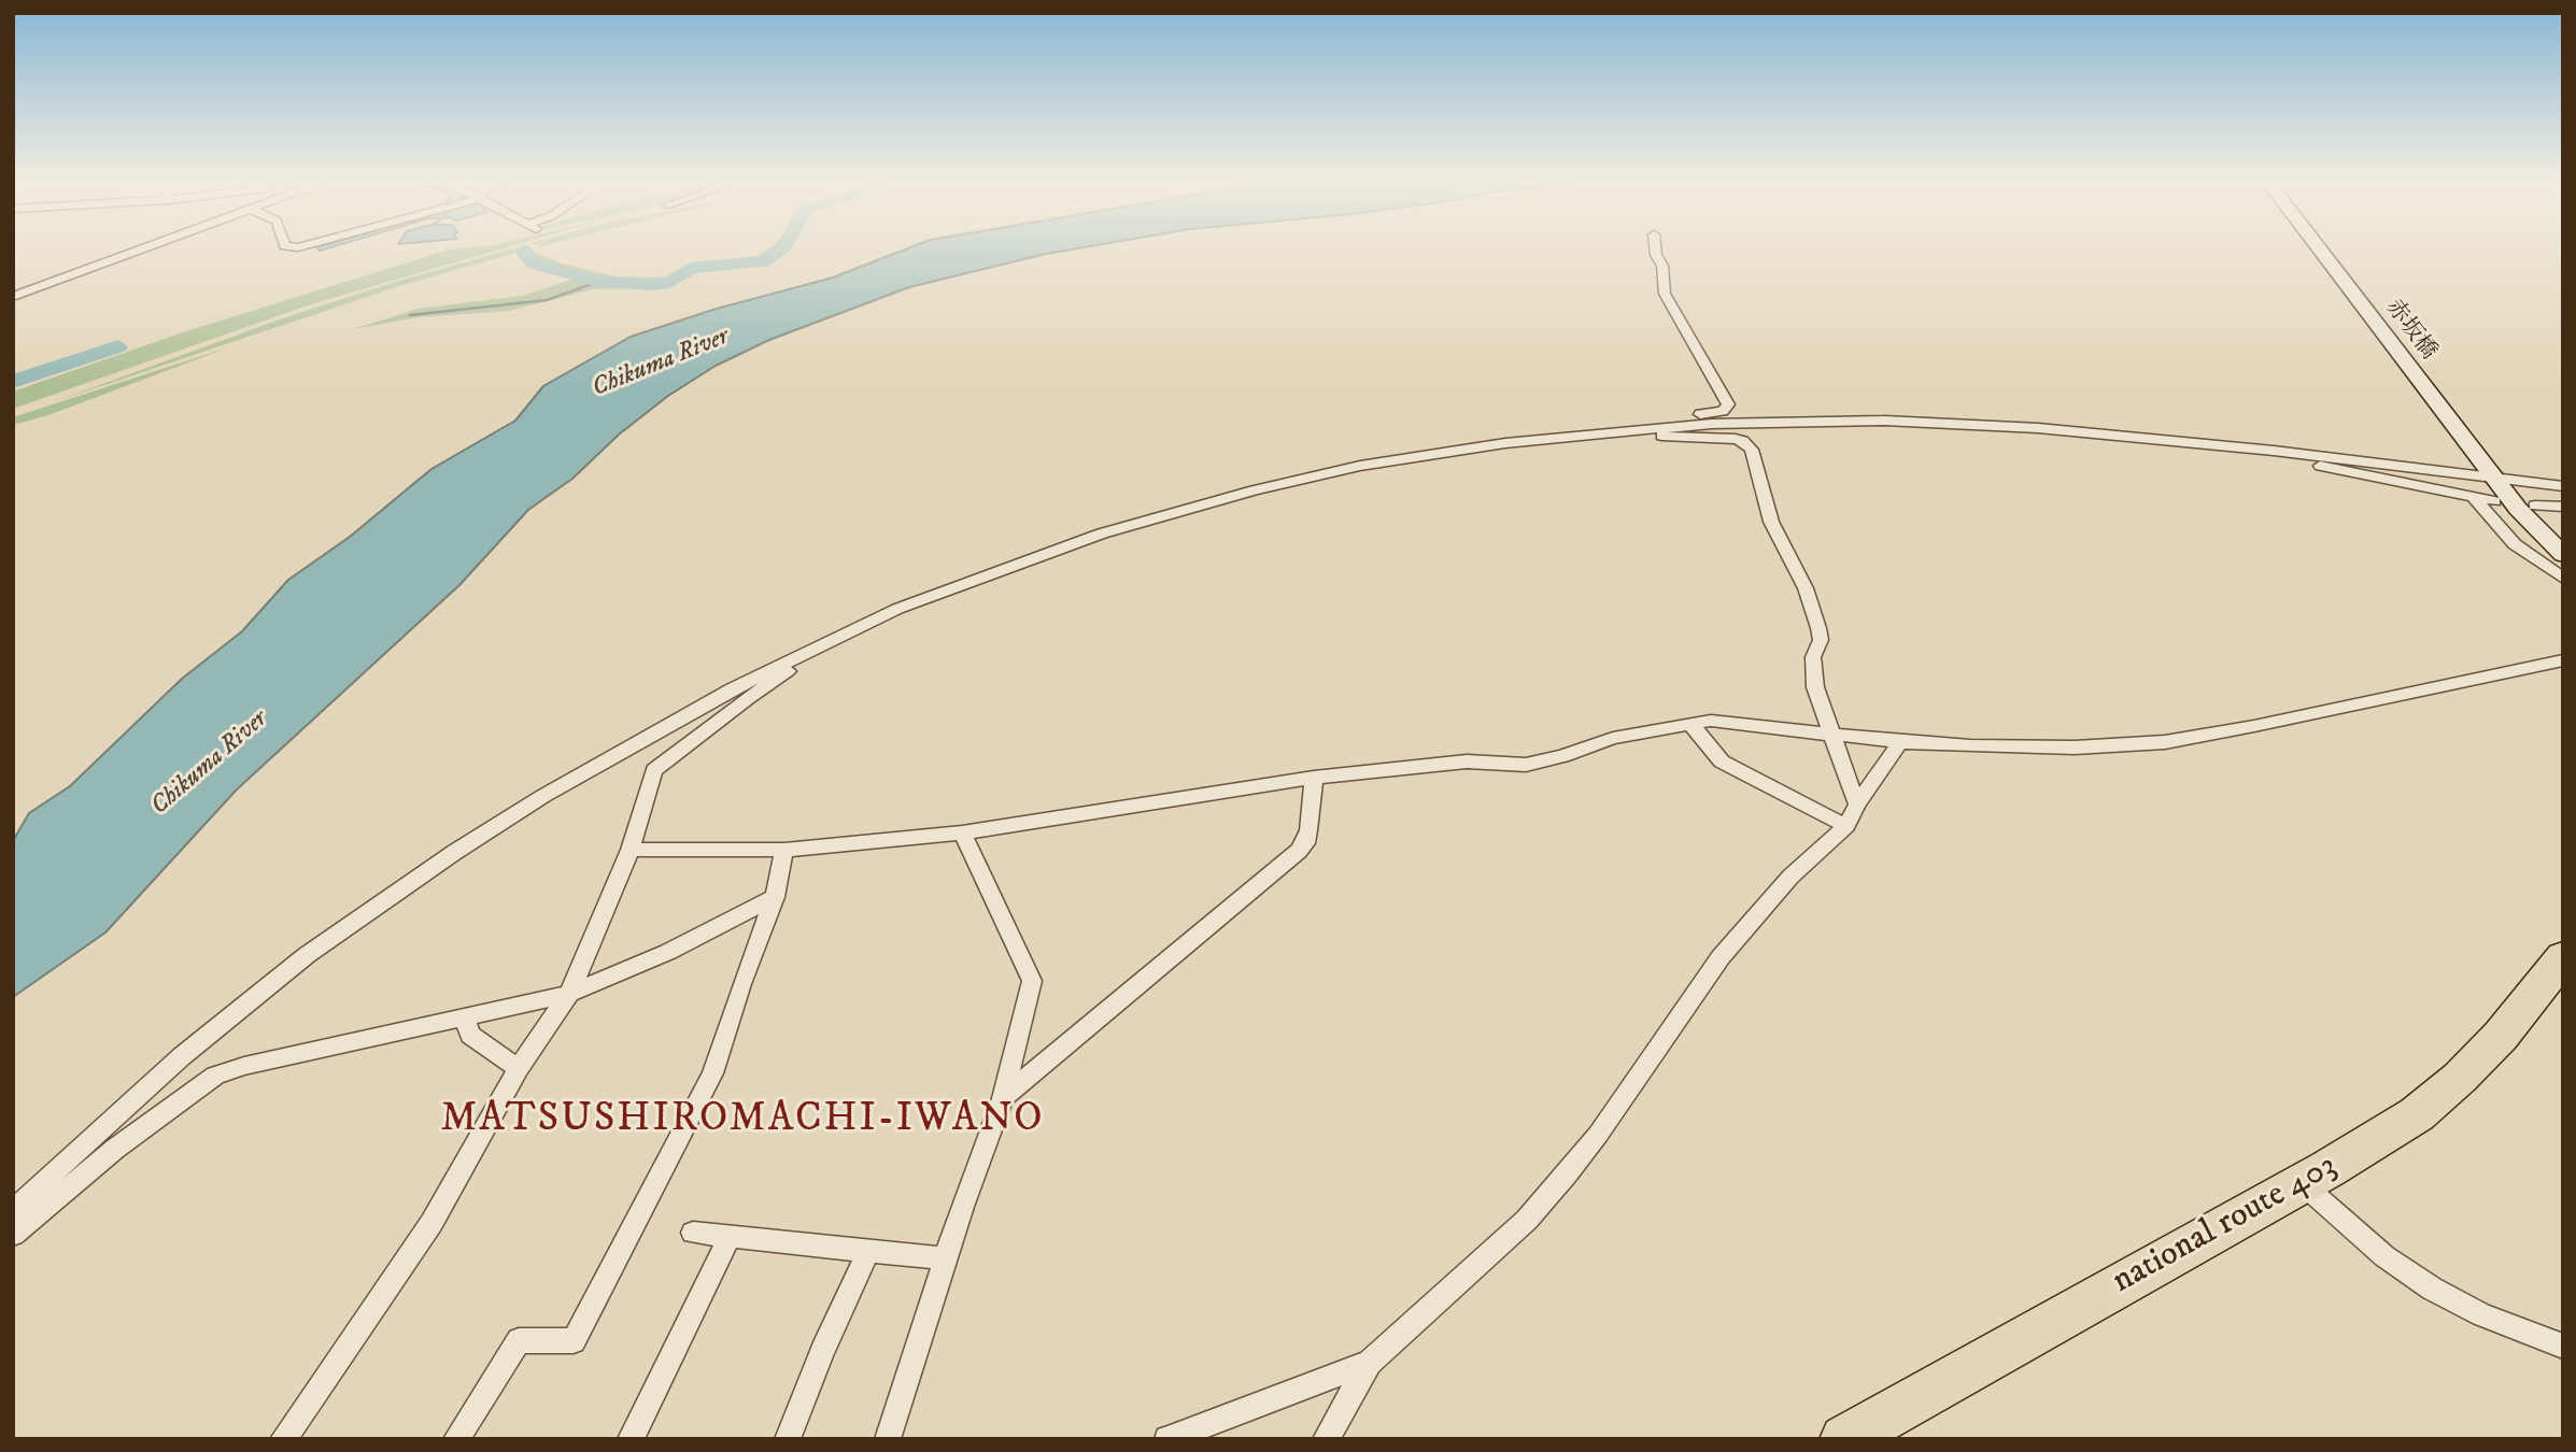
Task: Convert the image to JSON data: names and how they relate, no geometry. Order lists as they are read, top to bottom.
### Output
{
  "streets": {
    "highway": ["national route 403"],
    "main road": ["赤坂橋"]
  },
  "districts": ["MATSUSHIROMACHI-IWANO"],
  "water": ["Chikuma River"]
}
